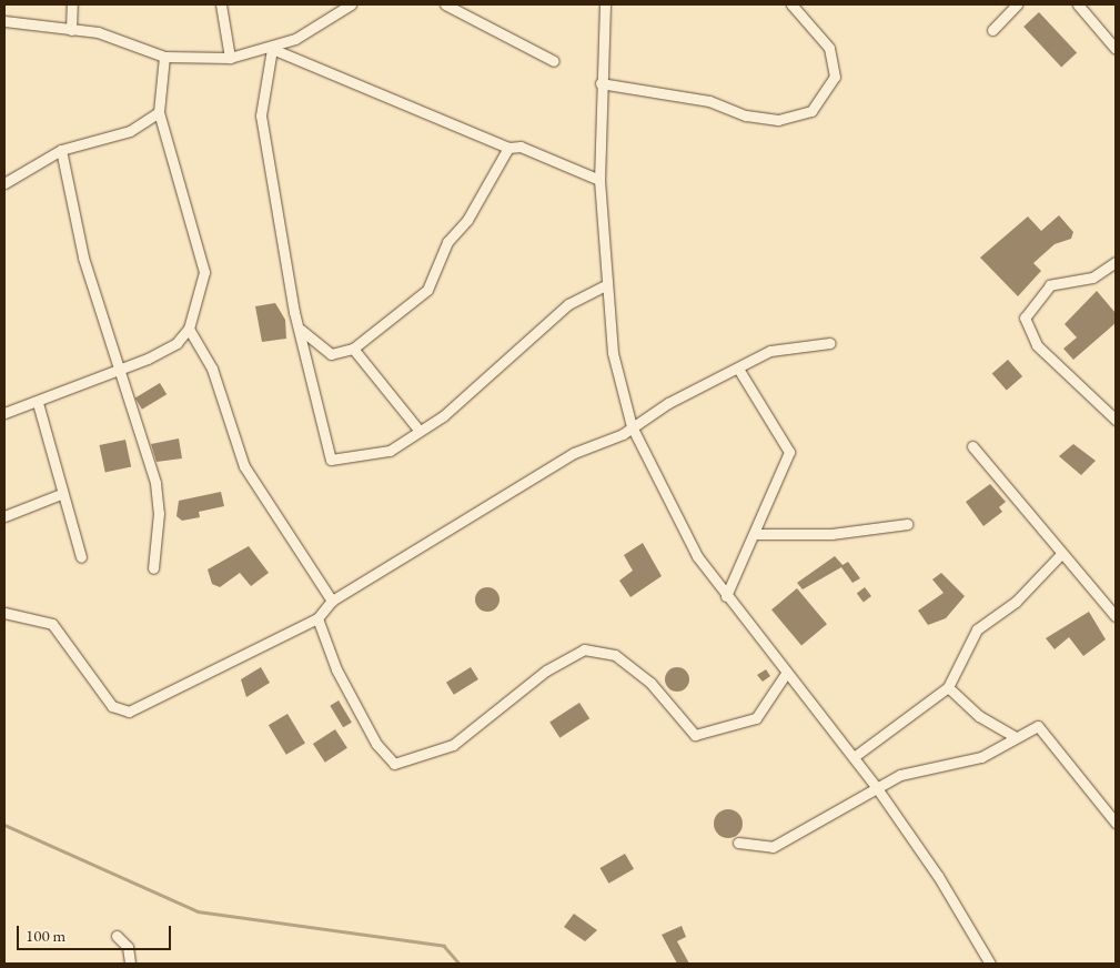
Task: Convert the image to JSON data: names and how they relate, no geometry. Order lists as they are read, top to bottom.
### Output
{
  "scale_bar": "100 m"
}
